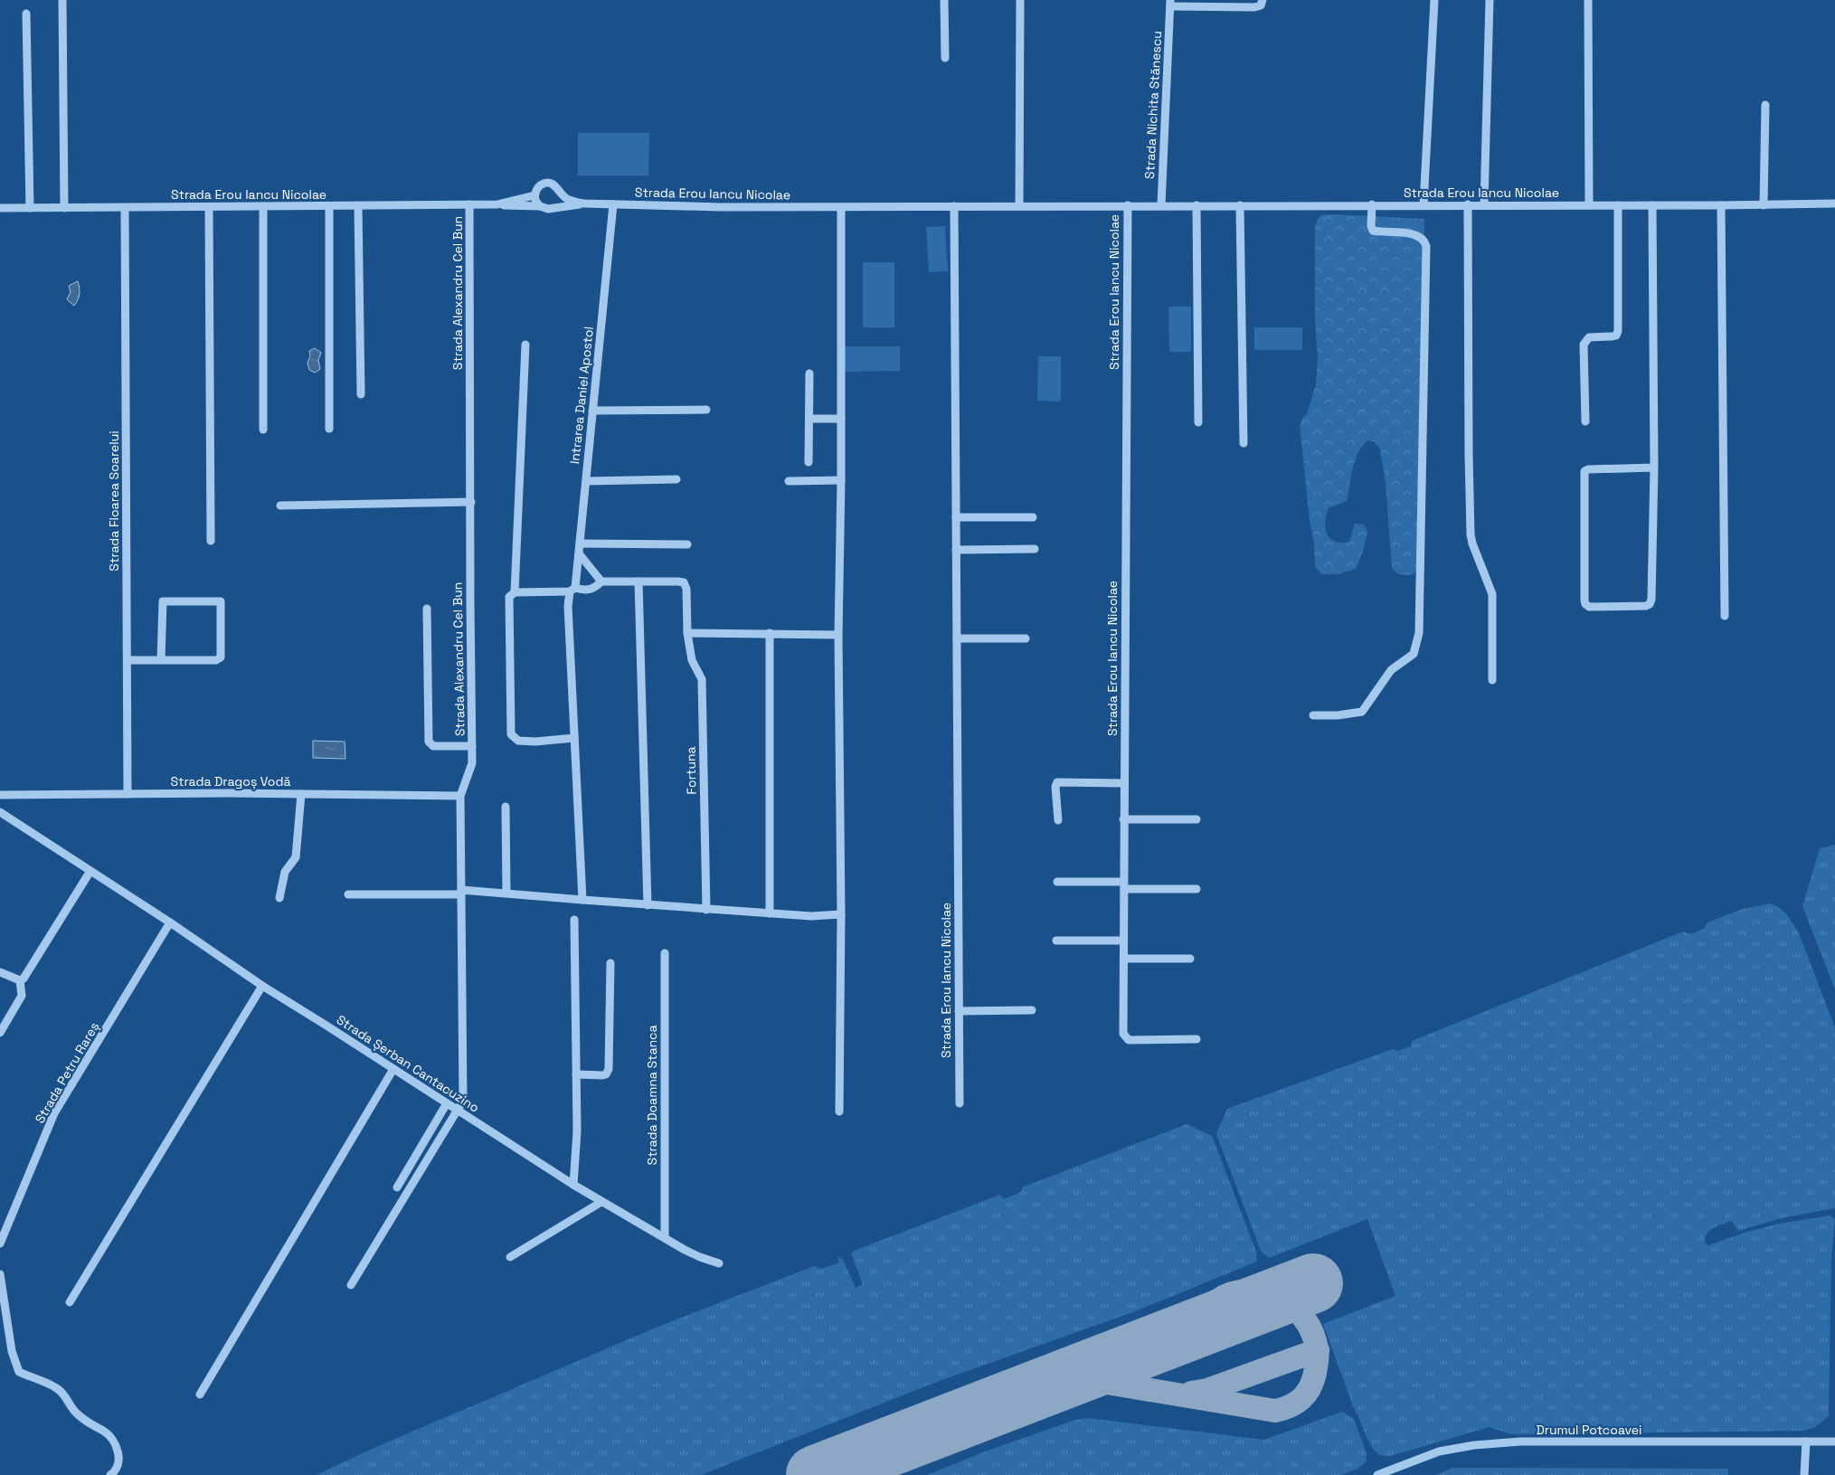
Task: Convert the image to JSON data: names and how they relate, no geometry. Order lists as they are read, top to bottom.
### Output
{
  "streets": {
    "street": [
      "Strada Nichita Stănescu",
      "Strada Erou Iancu Nicolae",
      "Strada Alexandru Cel Bun",
      "Intrarea Daniel Apostol",
      "Strada Floarea Soarelui",
      "Fortuna",
      "Strada Dragoș Vodă",
      "Strada Șerban Cantacuzino",
      "Strada Petru Rareș",
      "Strada Doamna Stanca",
      "Drumul Potcoavei"
    ]
  },
  "crossings": [
    ["Strada Nichita Stănescu", "Strada Erou Iancu Nicolae"],
    ["Strada Erou Iancu Nicolae", "Strada Alexandru Cel Bun"],
    ["Strada Erou Iancu Nicolae", "Intrarea Daniel Apostol"],
    ["Strada Erou Iancu Nicolae", "Strada Floarea Soarelui"],
    ["Strada Alexandru Cel Bun", "Strada Dragoș Vodă"],
    ["Strada Alexandru Cel Bun", "Strada Șerban Cantacuzino"],
    ["Strada Floarea Soarelui", "Strada Dragoș Vodă"],
    ["Strada Șerban Cantacuzino", "Strada Petru Rareș"],
    ["Strada Șerban Cantacuzino", "Strada Doamna Stanca"]
  ]
}
